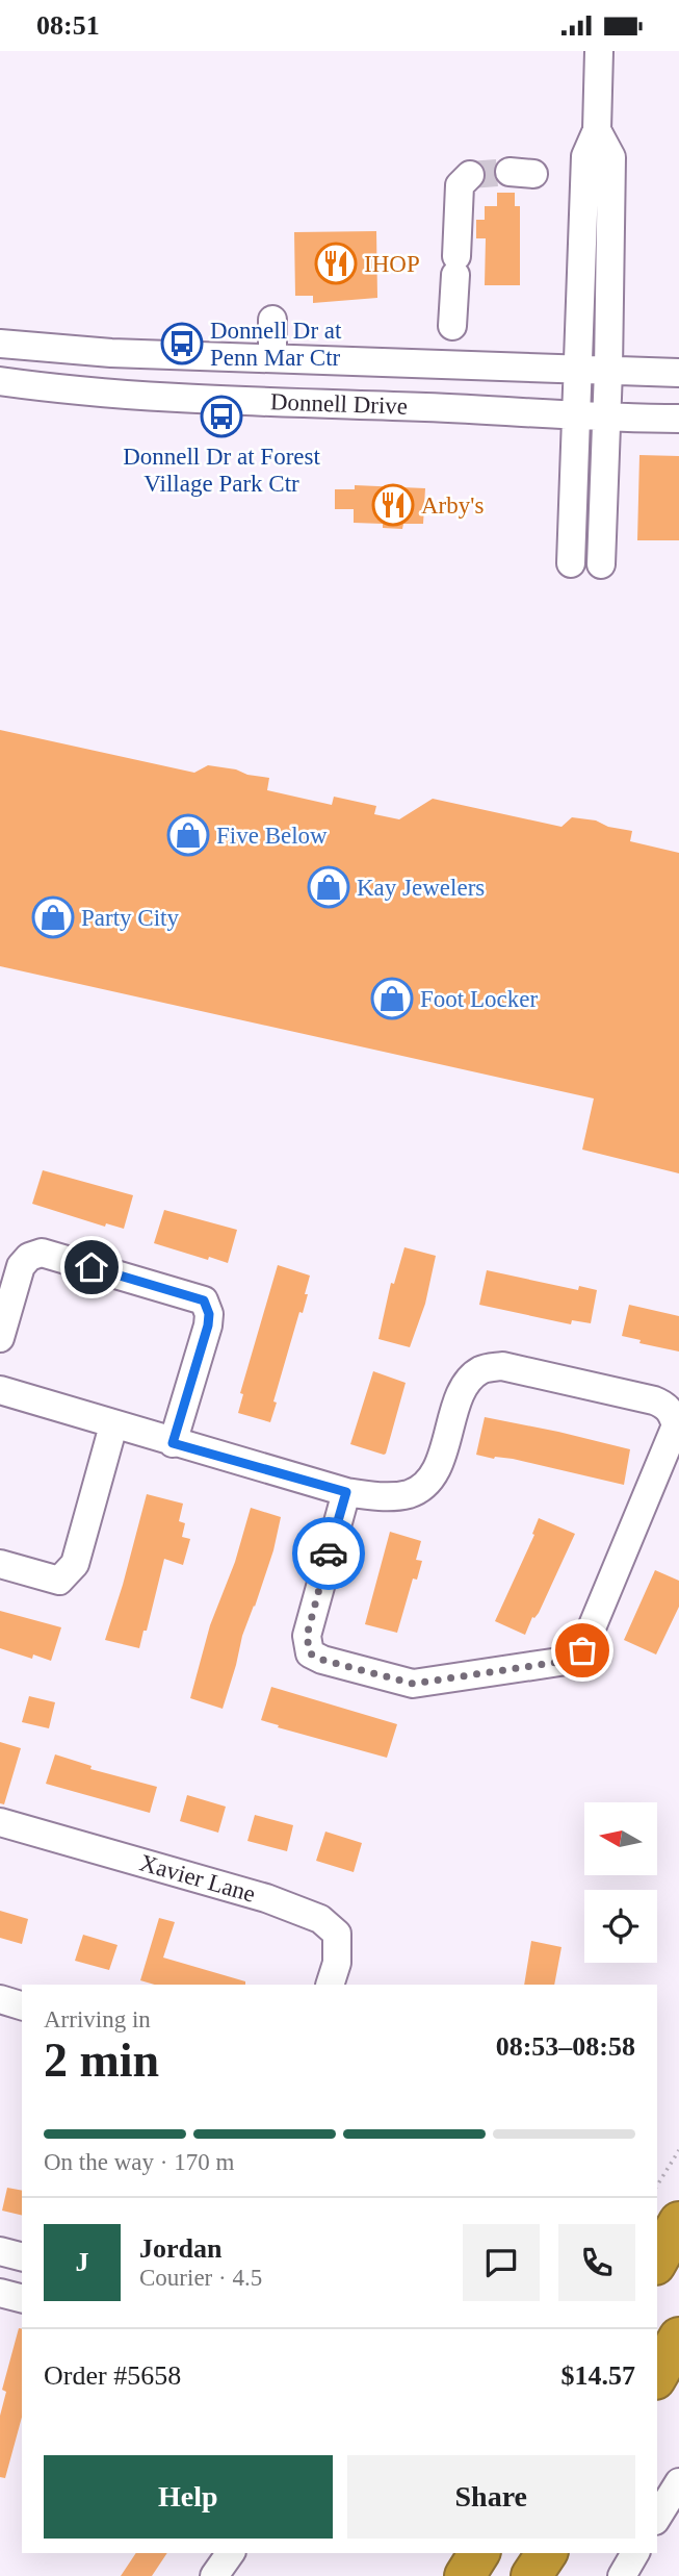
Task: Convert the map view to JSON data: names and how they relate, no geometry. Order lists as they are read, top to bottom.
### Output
{
  "streets": {
    "street": ["Donnell Drive", "Xavier Lane"]
  },
  "places": {
    "restaurant": ["IHOP", "Arby's"],
    "bus stop": ["Donnell Dr at Penn Mar Ctr", "Donnell Dr at Forest Village Park Ctr"],
    "shop": [
      "Five Below",
      "Kay Jewelers",
      "Party City",
      "Foot Locker"
    ]
  },
  "north": "left",
  "page": {
    "status": "08:51",
    "heading": ["2 min", "Arriving in", "08:53–08:58"],
    "panel": [
      "Jordan",
      "Courier · 4.5",
      "Order #5658",
      "$14.57"
    ],
    "bar": "On the way · 170 m",
    "round": "J",
    "buttons": ["Help", "Share"]
  }
}
